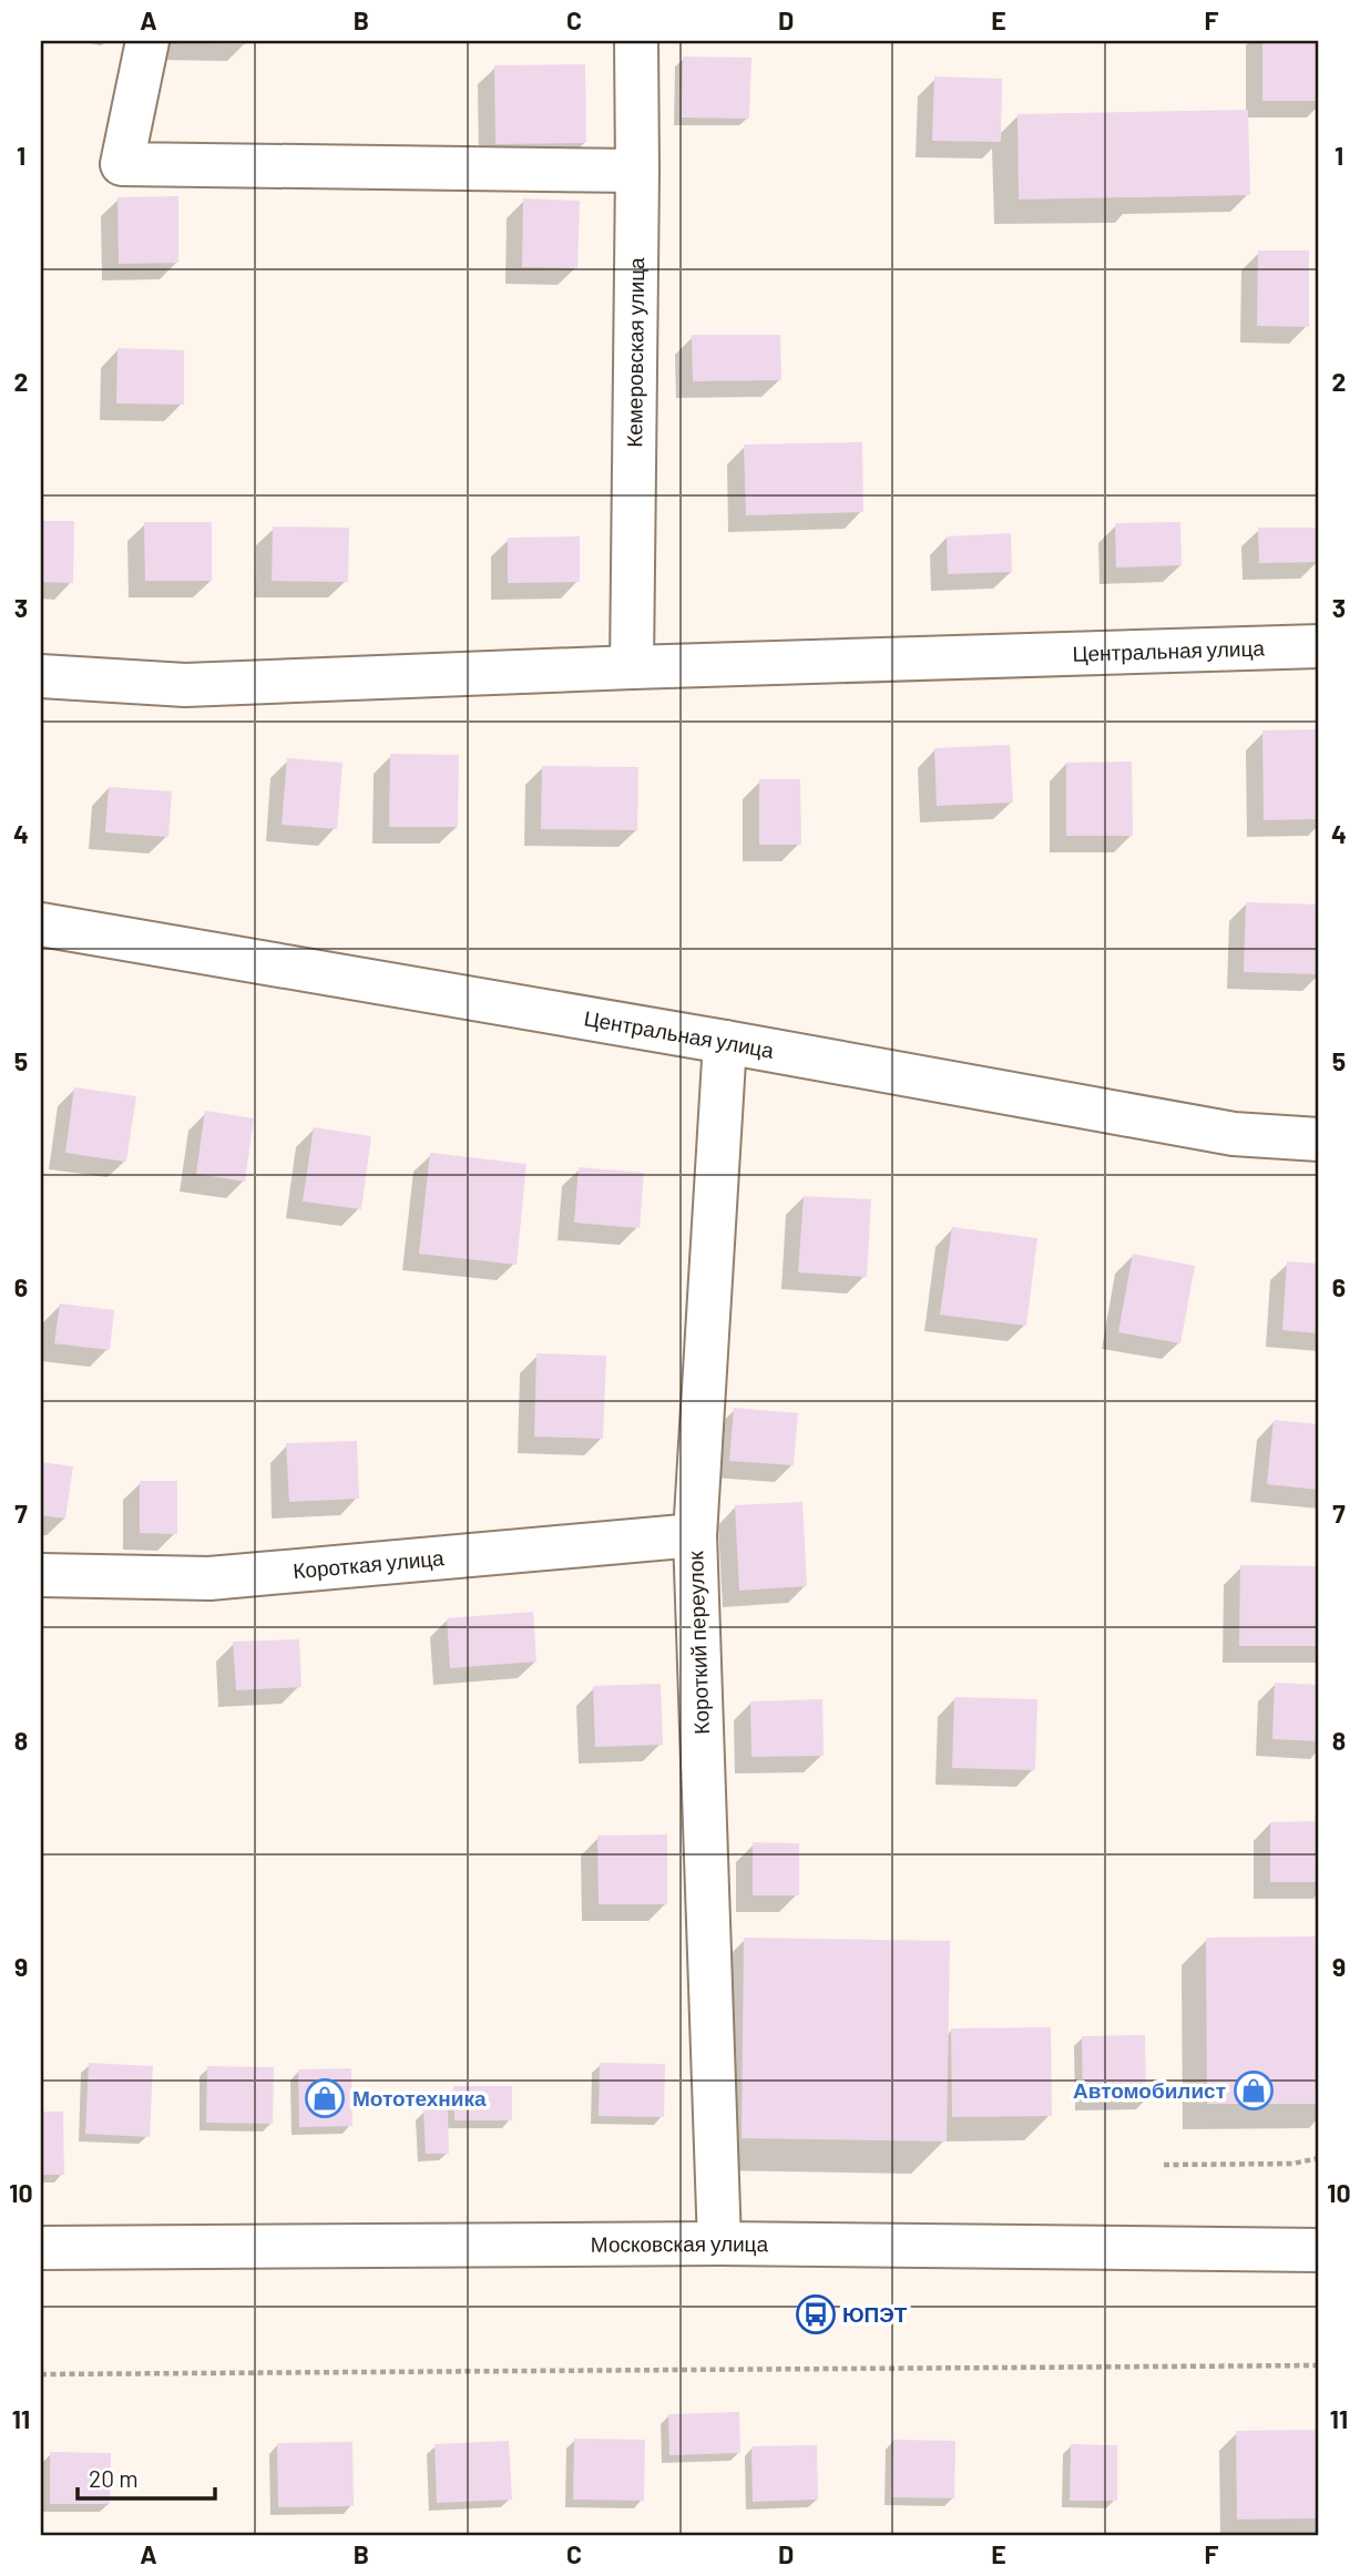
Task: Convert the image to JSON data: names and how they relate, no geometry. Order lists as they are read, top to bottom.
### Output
{
  "streets": {
    "street": [
      "Кемеровская улица",
      "Центральная улица",
      "Короткая улица",
      "Короткий переулок",
      "Московская улица"
    ]
  },
  "crossings": [
    ["Кемеровская улица", "Центральная улица"],
    ["Центральная улица", "Короткий переулок"],
    ["Короткая улица", "Короткий переулок"],
    ["Короткий переулок", "Московская улица"]
  ],
  "places": {
    "shop": ["Автомобилист", "Мототехника"],
    "bus stop": ["ЮПЭТ"]
  },
  "scale_bar": "20 m",
  "grid": {
    "columns": [
      "A",
      "B",
      "C",
      "D",
      "E",
      "F"
    ],
    "rows": [
      "1",
      "2",
      "3",
      "4",
      "5",
      "6",
      "7",
      "8",
      "9",
      "10",
      "11"
    ]
  }
}
